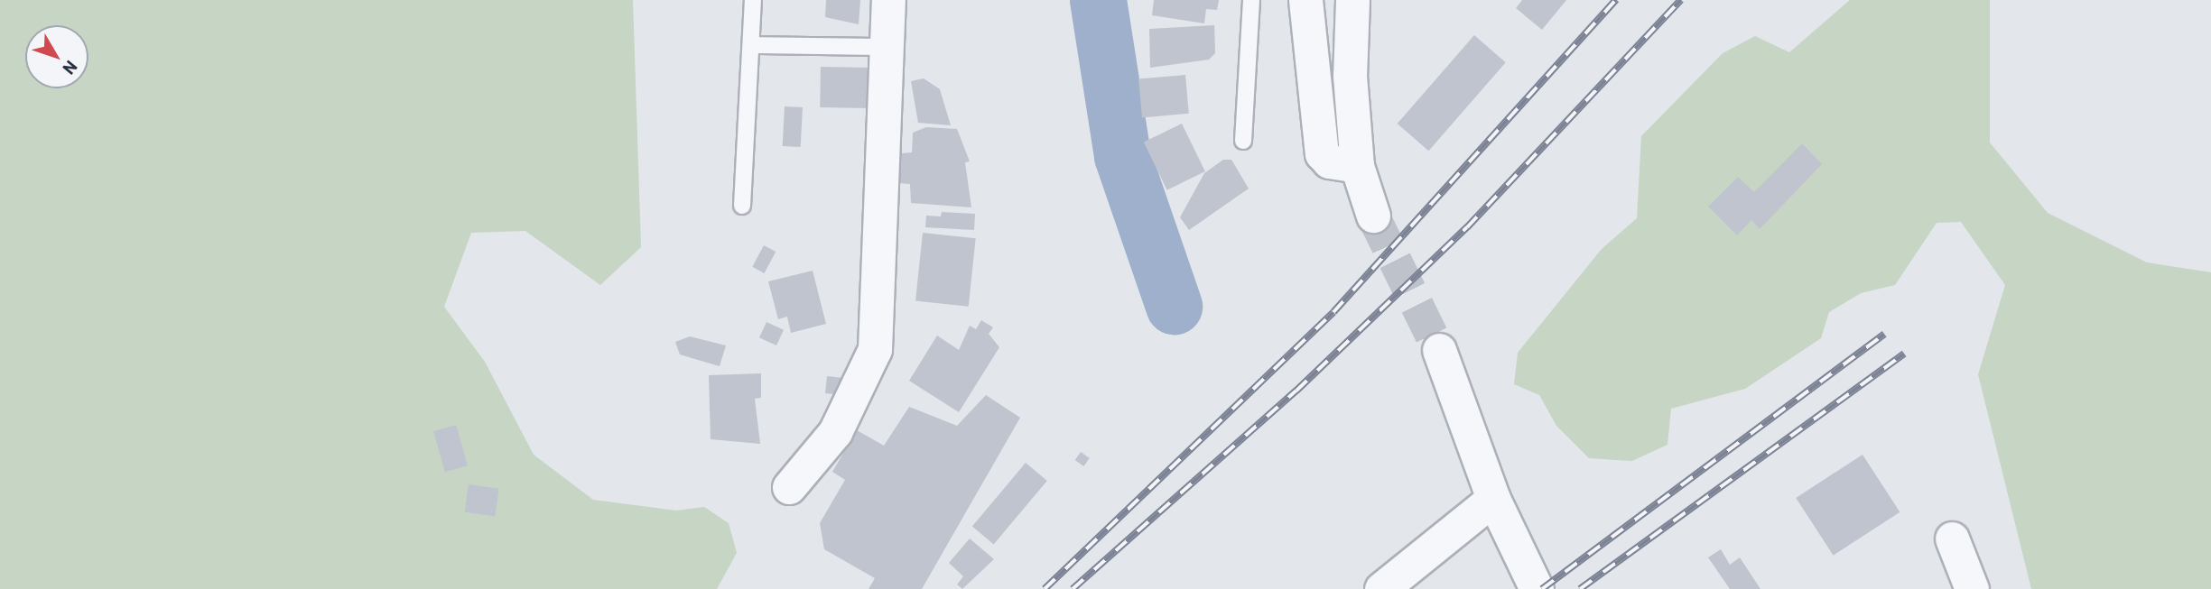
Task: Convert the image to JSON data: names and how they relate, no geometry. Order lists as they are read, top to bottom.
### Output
{
  "north": "bottom right"
}
